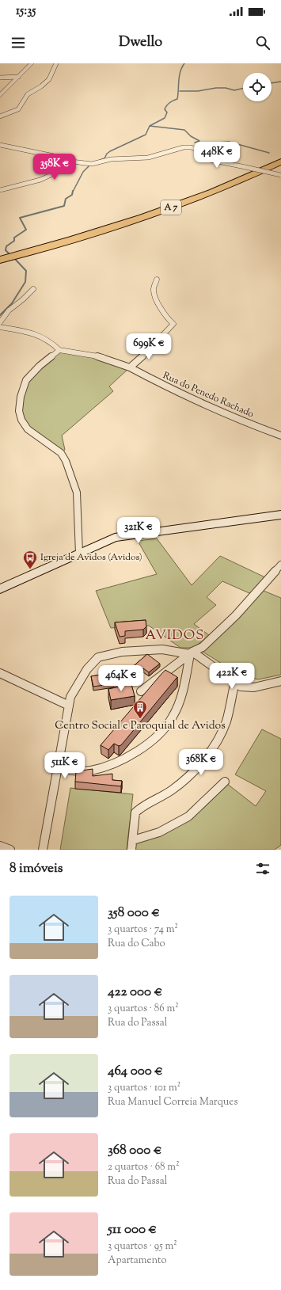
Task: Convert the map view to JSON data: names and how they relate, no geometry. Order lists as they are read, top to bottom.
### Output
{
  "streets": {
    "highway": ["A 7"],
    "street": ["Rua do Penedo Rachado"]
  },
  "districts": ["AVIDOS"],
  "places": {
    "bus stop": ["Igreja de Avidos (Avidos)"],
    "building": ["Centro Social e Paroquial de Avidos"]
  },
  "page": {
    "status": "15:35",
    "header": "Dwello",
    "price": [
      "448K €",
      "358K €",
      "699K €",
      "321K €",
      "422K €",
      "464K €",
      "368K €",
      "511K €"
    ],
    "heading": "8 imóveis",
    "list": [
      {
        "name": "358 000 €",
        "note": "3 quartos · 74 m² · Rua do Cabo"
      },
      {
        "name": "422 000 €",
        "note": "3 quartos · 86 m² · Rua do Passal"
      },
      {
        "name": "464 000 €",
        "note": "3 quartos · 101 m² · Rua Manuel Correia Marques"
      },
      {
        "name": "368 000 €",
        "note": "2 quartos · 68 m² · Rua do Passal"
      },
      {
        "name": "511 000 €",
        "note": "3 quartos · 95 m² · Apartamento"
      }
    ]
  }
}
